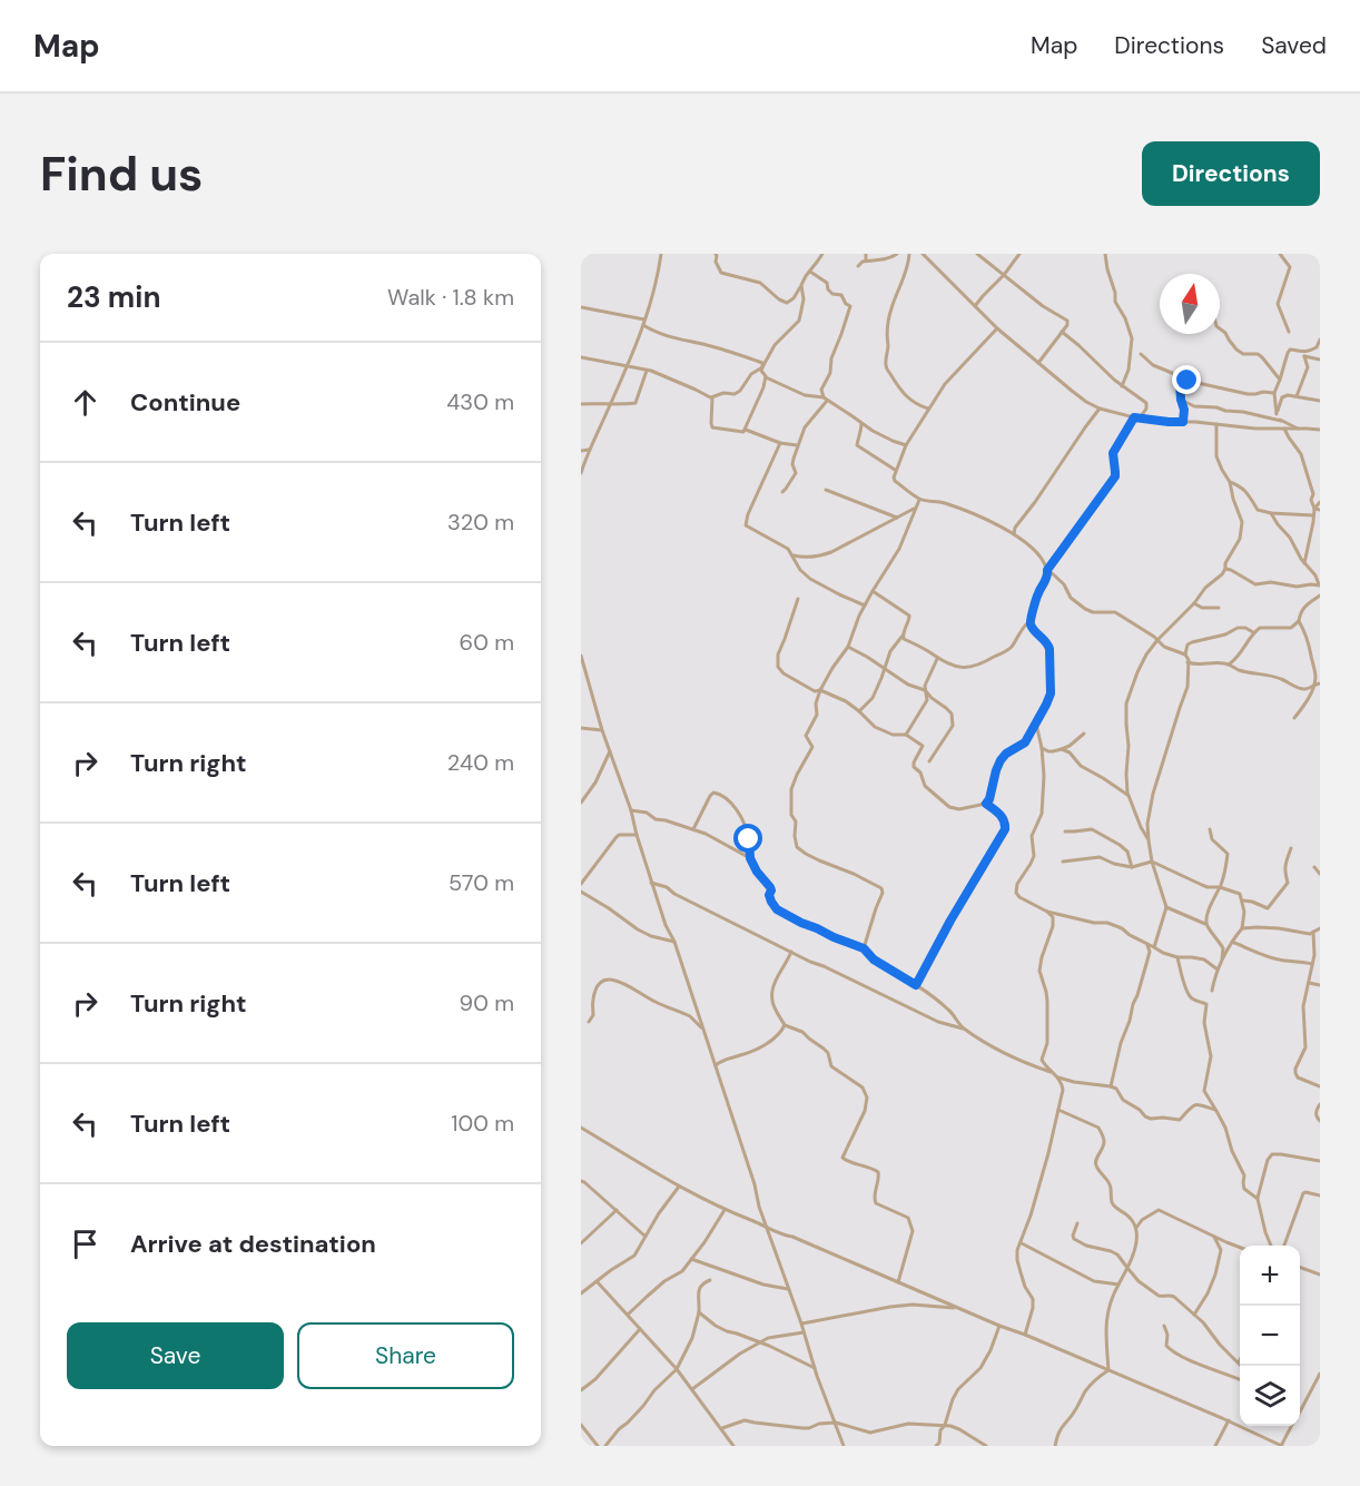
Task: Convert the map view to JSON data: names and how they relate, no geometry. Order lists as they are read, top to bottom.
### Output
{
  "north": "top",
  "page": {
    "header": "Map",
    "nav": ["Map", "Directions", "Saved"],
    "buttons": [
      "Directions",
      ["Save", "Share"]
    ],
    "title": "Find us",
    "heading": ["23 min", "Walk · 1.8 km"],
    "list": [
      ["Continue", "430 m"],
      ["Turn left", "320 m"],
      ["Turn left", "60 m"],
      ["Turn right", "240 m"],
      ["Turn left", "570 m"],
      ["Turn right", "90 m"],
      ["Turn left", "100 m"],
      "Arrive at destination"
    ],
    "map_buttons": ["+", "−"]
  }
}
